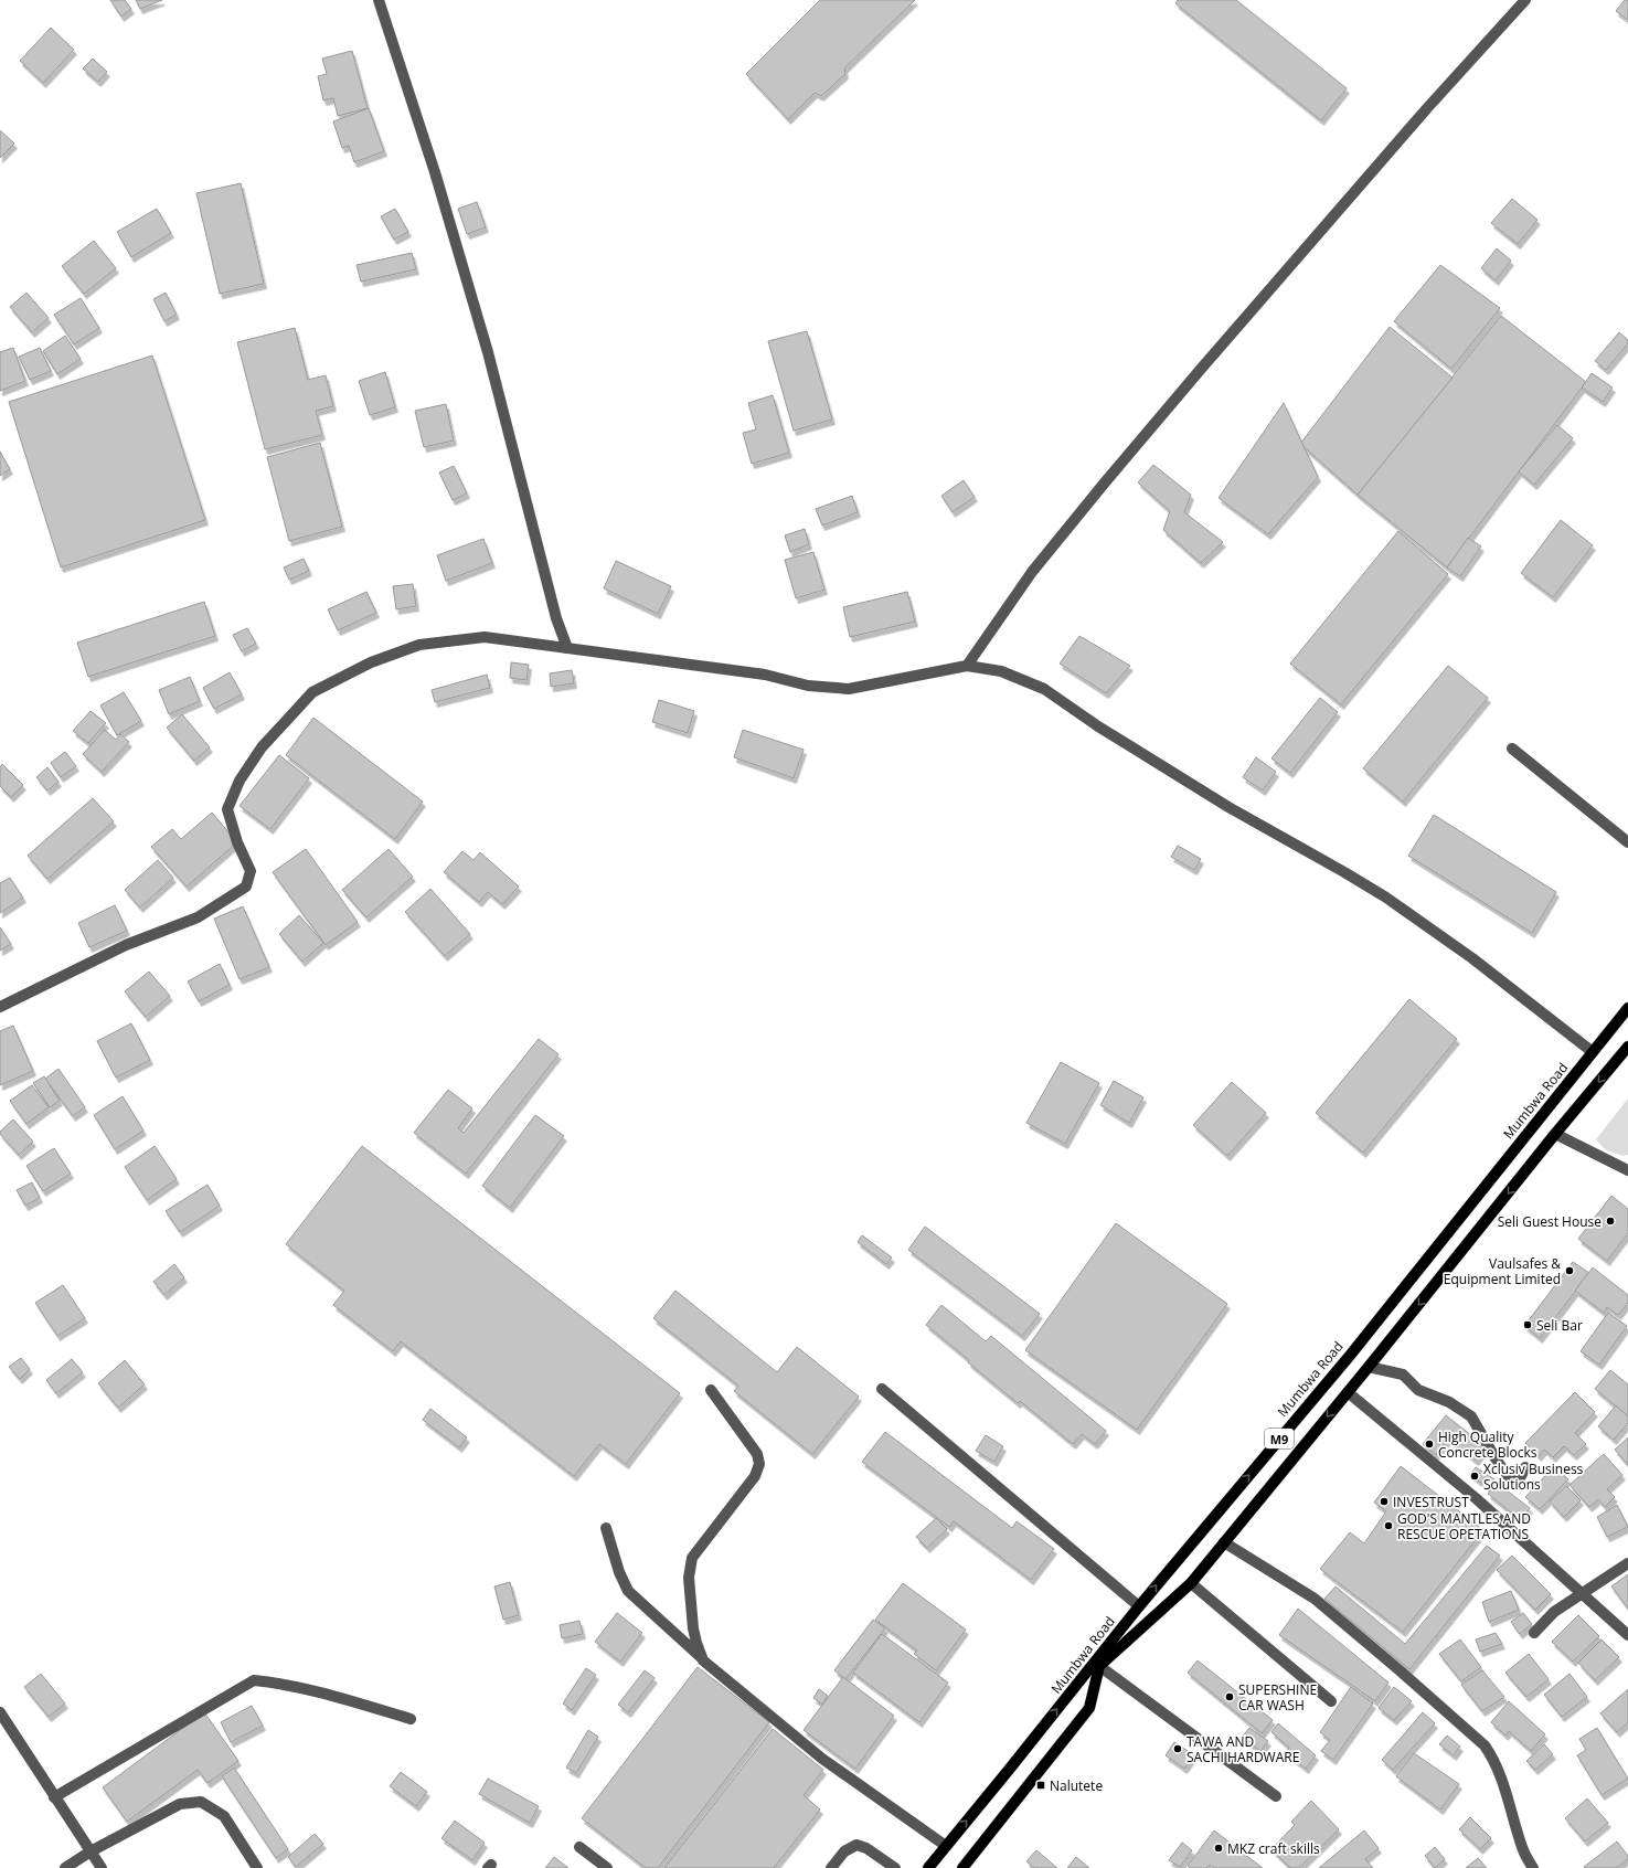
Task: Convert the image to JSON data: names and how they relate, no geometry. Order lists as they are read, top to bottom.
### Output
{
  "streets": {
    "main road": ["Mumbwa Road", "M9"]
  },
  "places": {
    "other": [
      "Seli Guest House",
      "Vaulsafes & Equipment Limited",
      "Seli Bar",
      "High Quality Concrete Blocks",
      "Xclusiv Business Solutions",
      "INVESTRUST",
      "GOD'S MANTLES AND RESCUE OPETATIONS",
      "SUPERSHINE CAR WASH",
      "TAWA AND SACHI HARDWARE",
      "MKZ craft skills"
    ],
    "transit": ["Nalutete"]
  }
}
